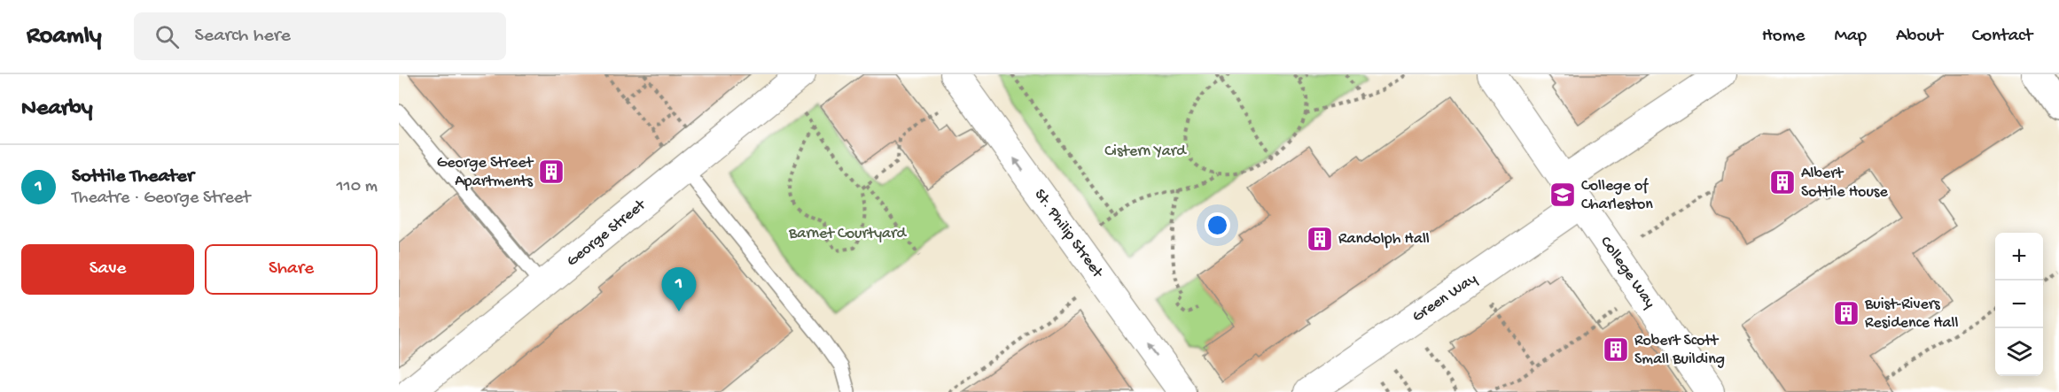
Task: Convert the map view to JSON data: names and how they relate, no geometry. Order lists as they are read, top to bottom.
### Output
{
  "streets": {
    "street": [
      "George Street",
      "St. Philip Street",
      "College Way",
      "Green Way"
    ]
  },
  "crossings": [
    ["College Way", "Green Way"]
  ],
  "one_way": ["St. Philip Street"],
  "parks": ["Cistern Yard", "Barnet Courtyard"],
  "places": {
    "building": [
      "George Street Apartments",
      "Albert Sottile House",
      "Randolph Hall",
      "Buist-Rivers Residence Hall",
      "Robert Scott Small Building"
    ],
    "school or university": ["College of Charleston"]
  },
  "page": {
    "header": "Roamly",
    "search": "Search here",
    "nav": [
      "Home",
      "Map",
      "About",
      "Contact"
    ],
    "heading": "Nearby",
    "list": [
      {
        "mark": "1",
        "name": "Sottile Theater",
        "note": "Theatre · George Street",
        "value": "110 m"
      }
    ],
    "buttons": ["Save", "Share"],
    "map_buttons": ["+", "−"],
    "pins": "1"
  }
}
